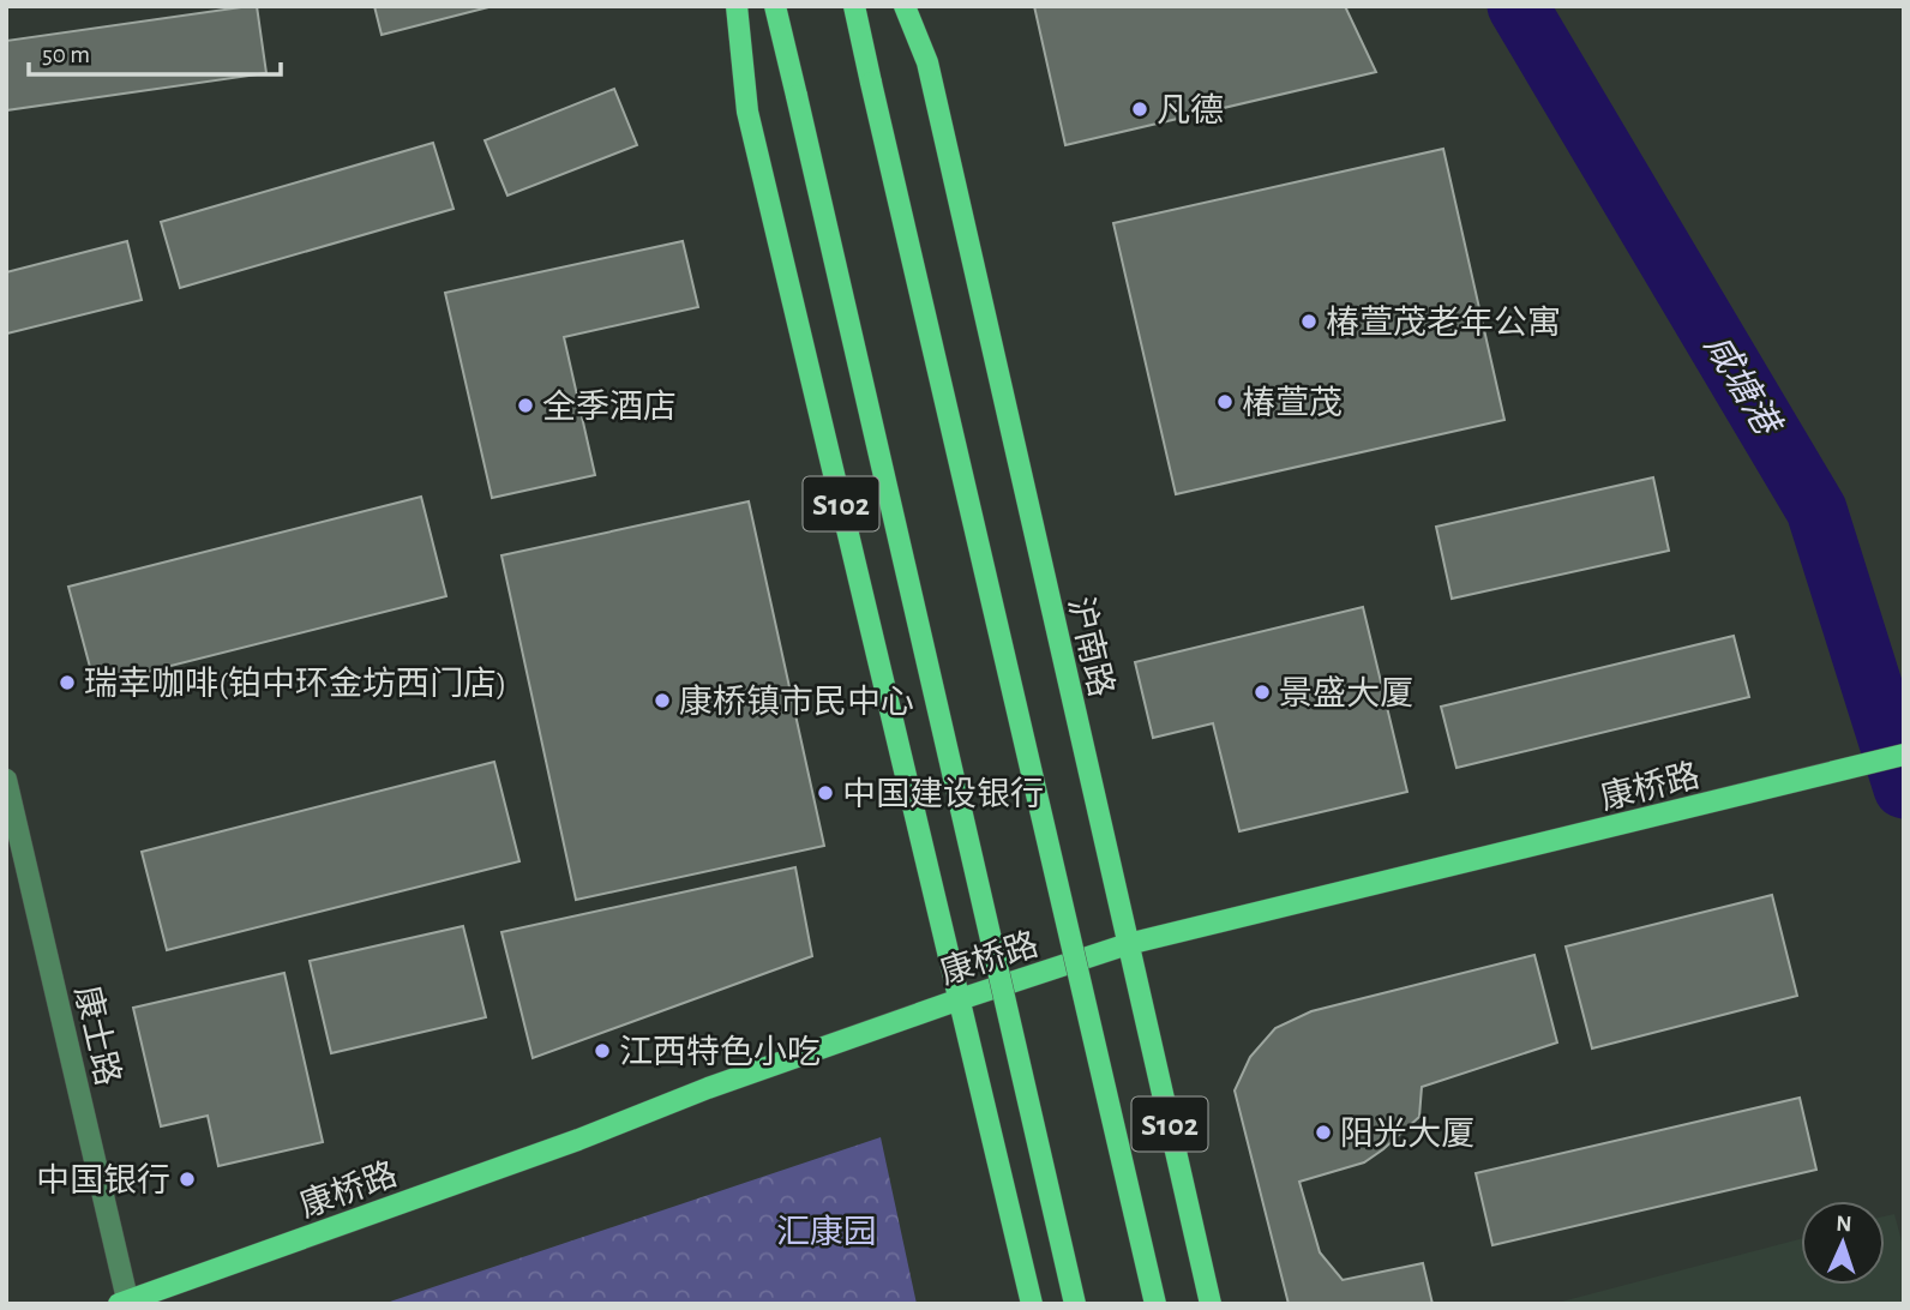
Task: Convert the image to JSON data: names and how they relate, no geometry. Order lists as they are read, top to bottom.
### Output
{
  "streets": {
    "main road": ["S102", "沪南路", "康桥路"],
    "street": ["康士路"]
  },
  "crossings": [
    ["S102", "康桥路"],
    ["沪南路", "康桥路"],
    ["康桥路", "康士路"]
  ],
  "water": ["咸塘港"],
  "parks": ["汇康园"],
  "places": [
    "凡德",
    "椿萱茂老年公寓",
    "椿萱茂",
    "全季酒店",
    "瑞幸咖啡(铂中环金坊西门店)",
    "景盛大厦",
    "康桥镇市民中心",
    "中国建设银行",
    "江西特色小吃",
    "阳光大厦",
    "中国银行"
  ],
  "scale_bar": "50 m",
  "north": "top"
}
